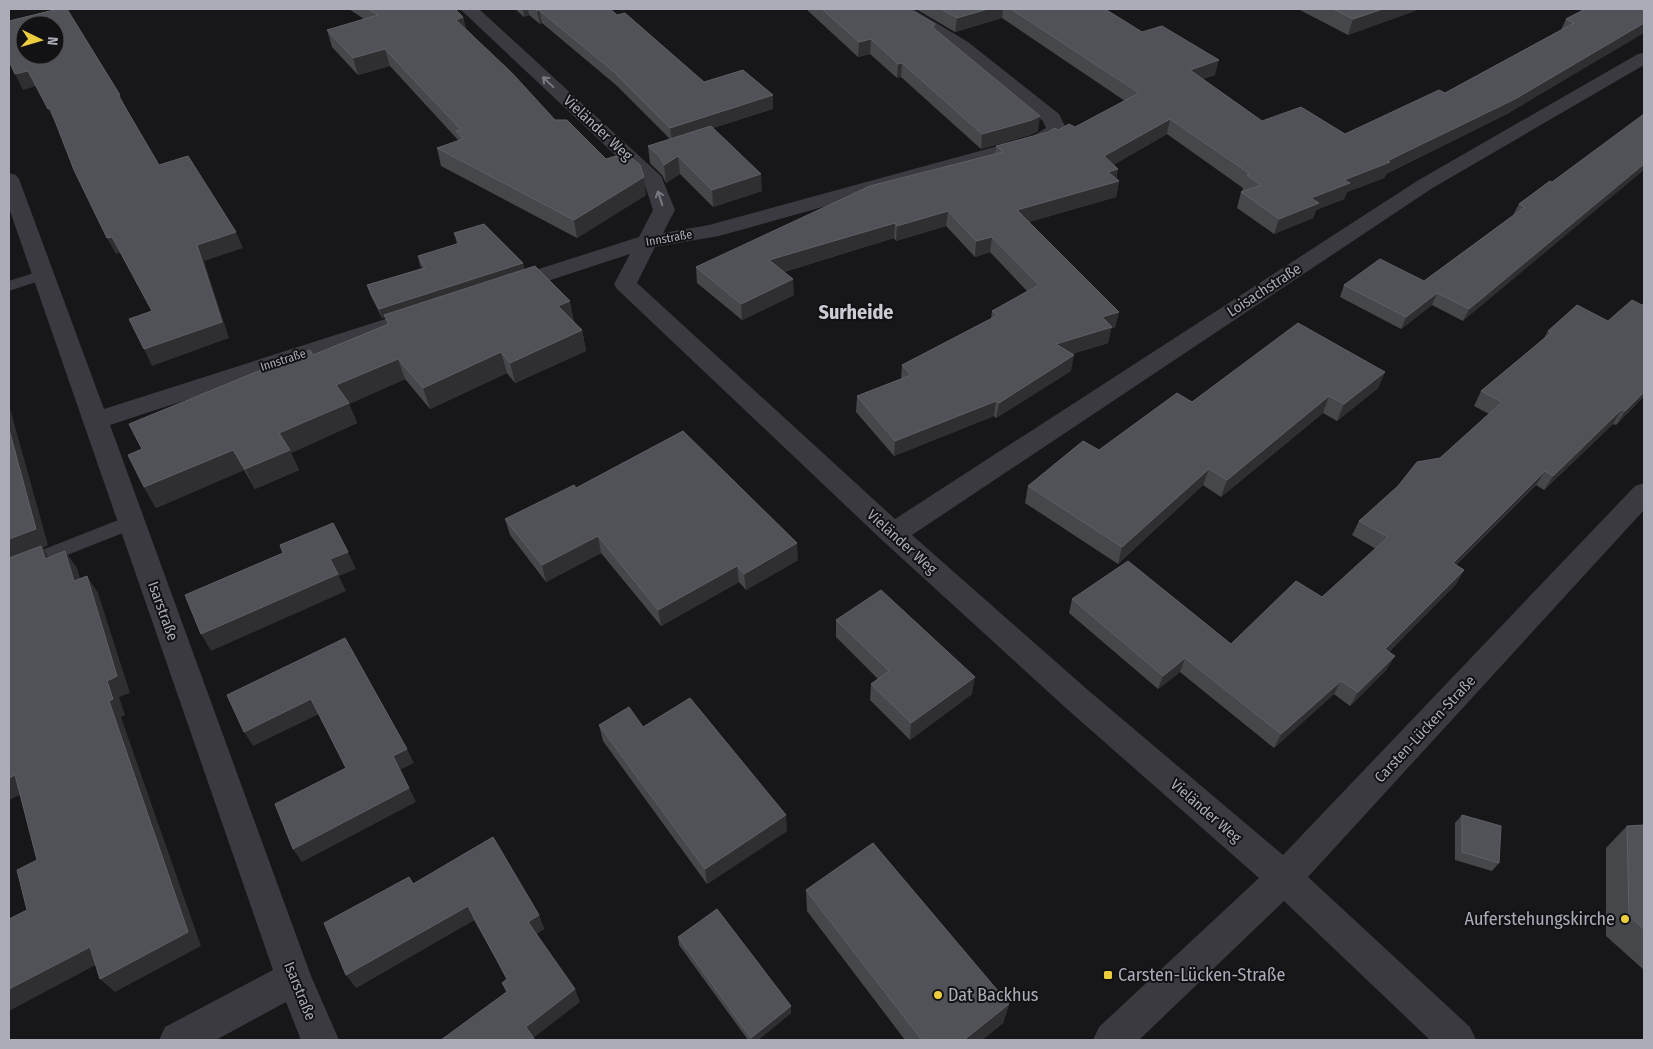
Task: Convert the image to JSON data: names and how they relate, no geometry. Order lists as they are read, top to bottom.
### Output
{
  "streets": {
    "street": [
      "Vieländer Weg",
      "Innstraße",
      "Loisachstraße",
      "Isarstraße",
      "Carsten-Lücken-Straße"
    ]
  },
  "crossings": [
    ["Vieländer Weg", "Innstraße"],
    ["Vieländer Weg", "Loisachstraße"],
    ["Vieländer Weg", "Carsten-Lücken-Straße"],
    ["Innstraße", "Isarstraße"]
  ],
  "districts": ["Surheide"],
  "places": {
    "other": ["Auferstehungskirche", "Dat Backhus"],
    "transit": ["Carsten-Lücken-Straße"]
  },
  "north": "right"
}
